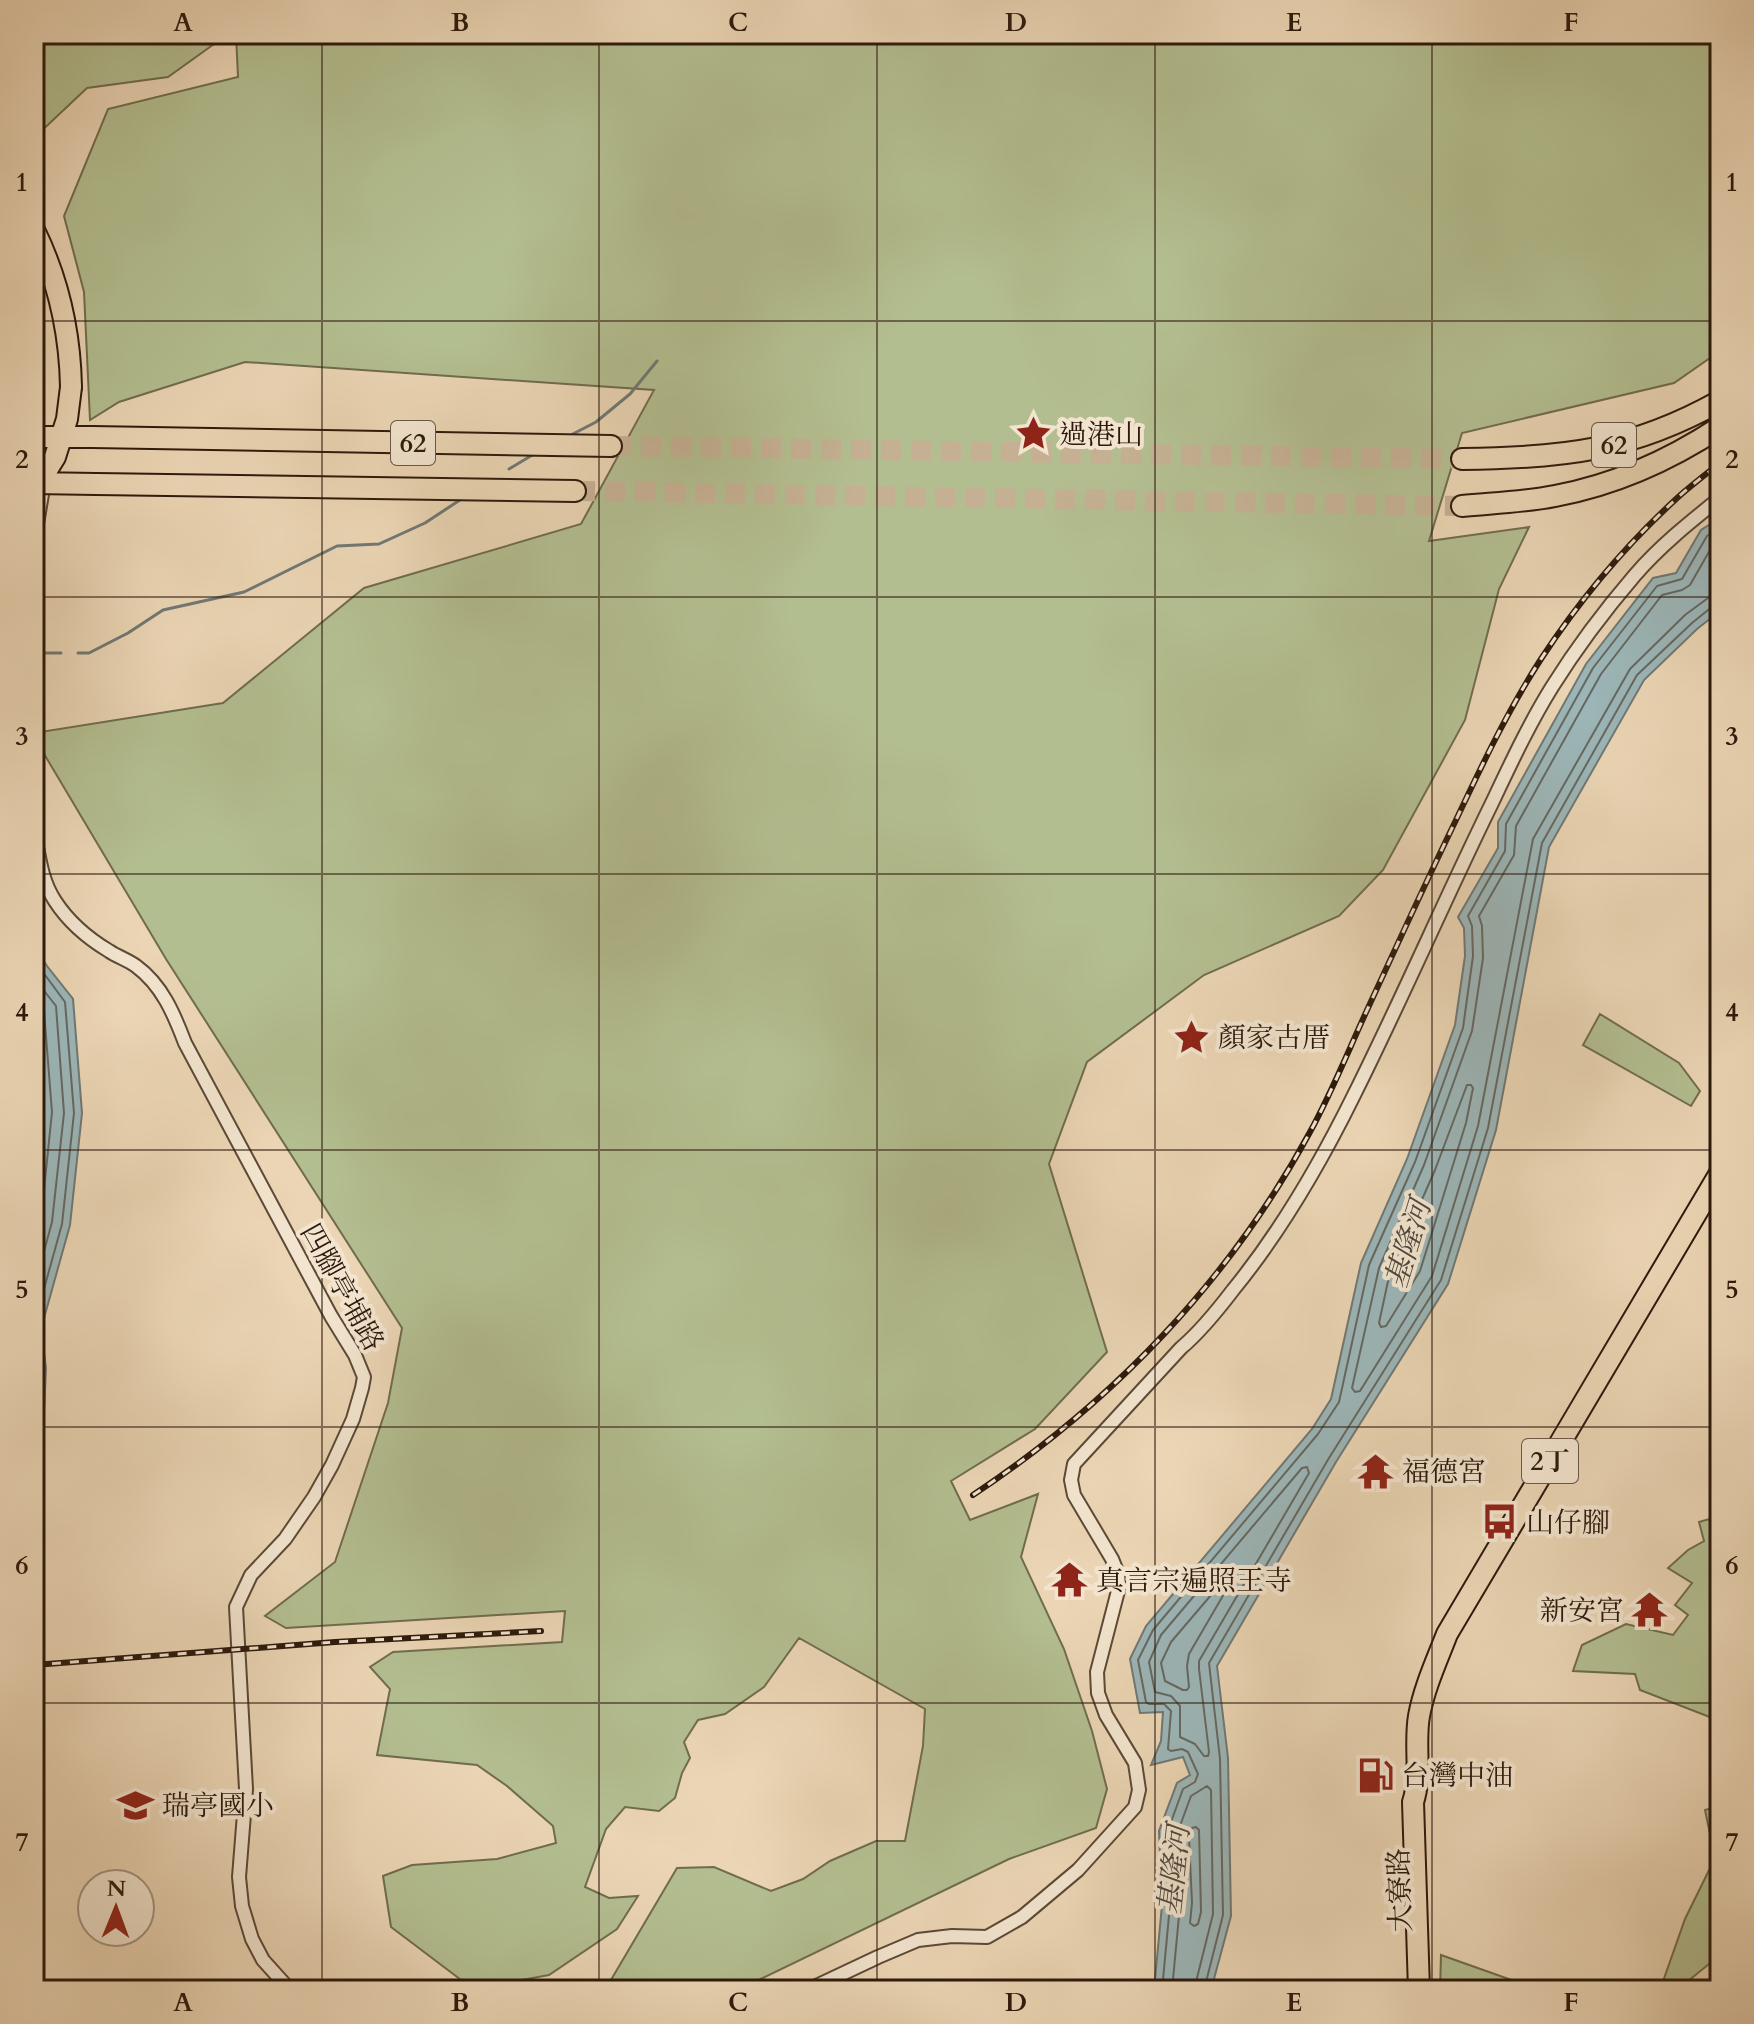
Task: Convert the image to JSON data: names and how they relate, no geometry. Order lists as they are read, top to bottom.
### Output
{
  "streets": {
    "main road": ["62", "2丁", "大寮路"],
    "street": ["四腳亭埔路"]
  },
  "water": ["基隆河"],
  "places": {
    "place": ["過港山", "顏家古厝"],
    "temple": ["福德宮", "真言宗遍照王寺", "新安宮"],
    "bus stop": ["山仔腳"],
    "fuel station": ["台灣中油"],
    "school or university": ["瑞亭國小"]
  },
  "north": "top",
  "grid": {
    "columns": [
      "A",
      "B",
      "C",
      "D",
      "E",
      "F"
    ],
    "rows": [
      "1",
      "2",
      "3",
      "4",
      "5",
      "6",
      "7"
    ]
  }
}
